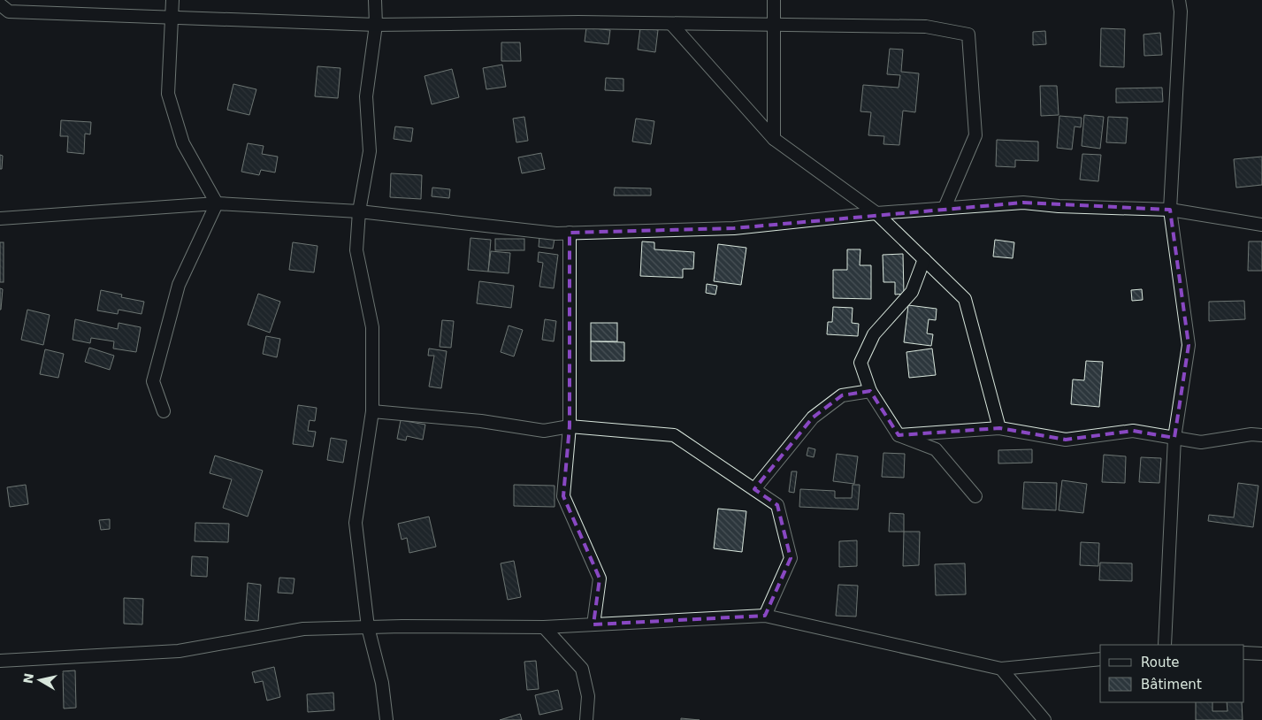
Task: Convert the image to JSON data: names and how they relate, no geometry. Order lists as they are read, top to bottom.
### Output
{
  "legend": ["Route", "Bâtiment"],
  "north": "left"
}
